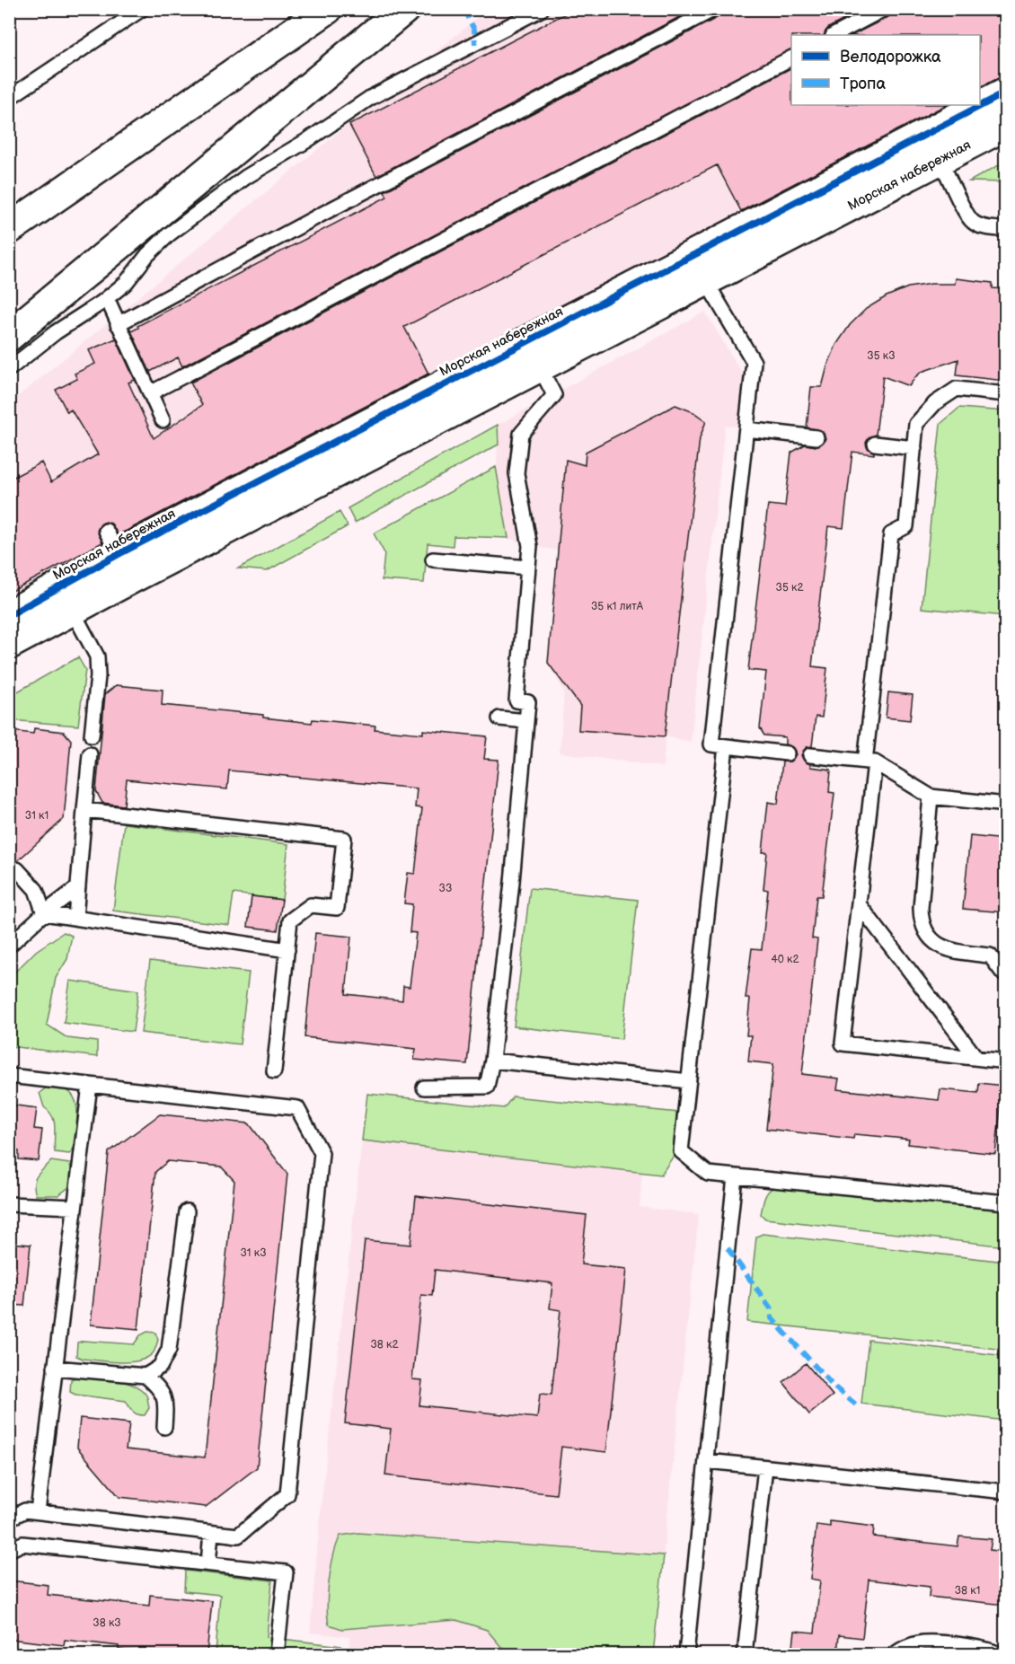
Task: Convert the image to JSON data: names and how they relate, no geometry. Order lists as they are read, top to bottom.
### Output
{
  "streets": {
    "street": ["Морская набережная"]
  },
  "house_numbers": [
    "35 к3",
    "35 к2",
    "35 к1 литА",
    "31 к1",
    "33",
    "40 к2",
    "31 к3",
    "38 к2",
    "38 к1",
    "38 к3"
  ],
  "legend": ["Велодорожка", "Тропа"]
}
